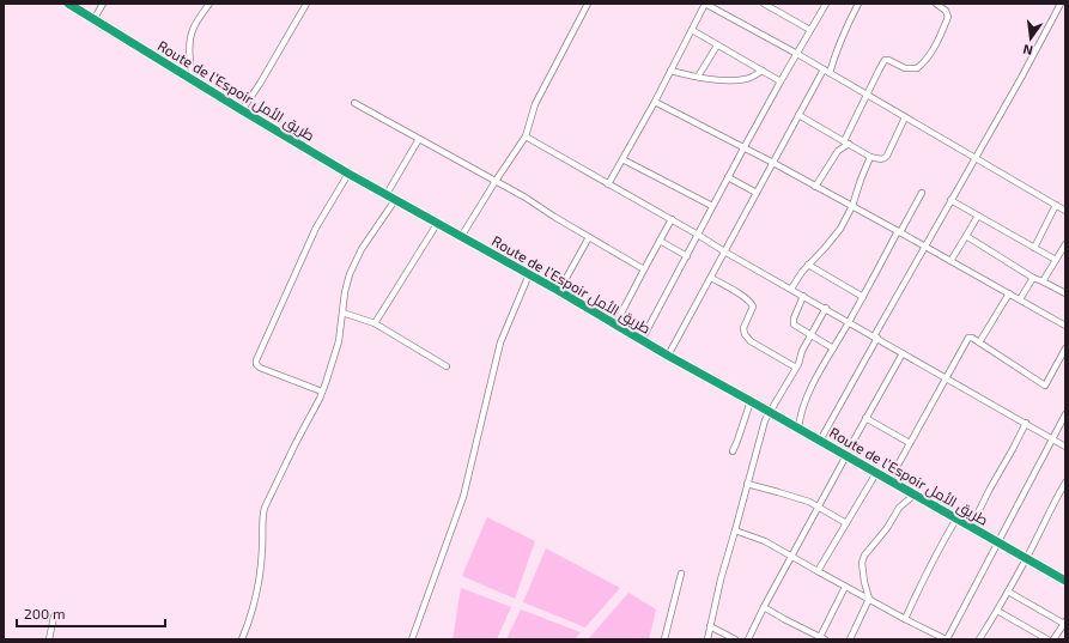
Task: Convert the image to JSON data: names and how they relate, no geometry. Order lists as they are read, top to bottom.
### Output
{
  "streets": {
    "highway": ["Route de l’Espoir طريق الأمل"]
  },
  "scale_bar": "200 m",
  "north": "bottom"
}
